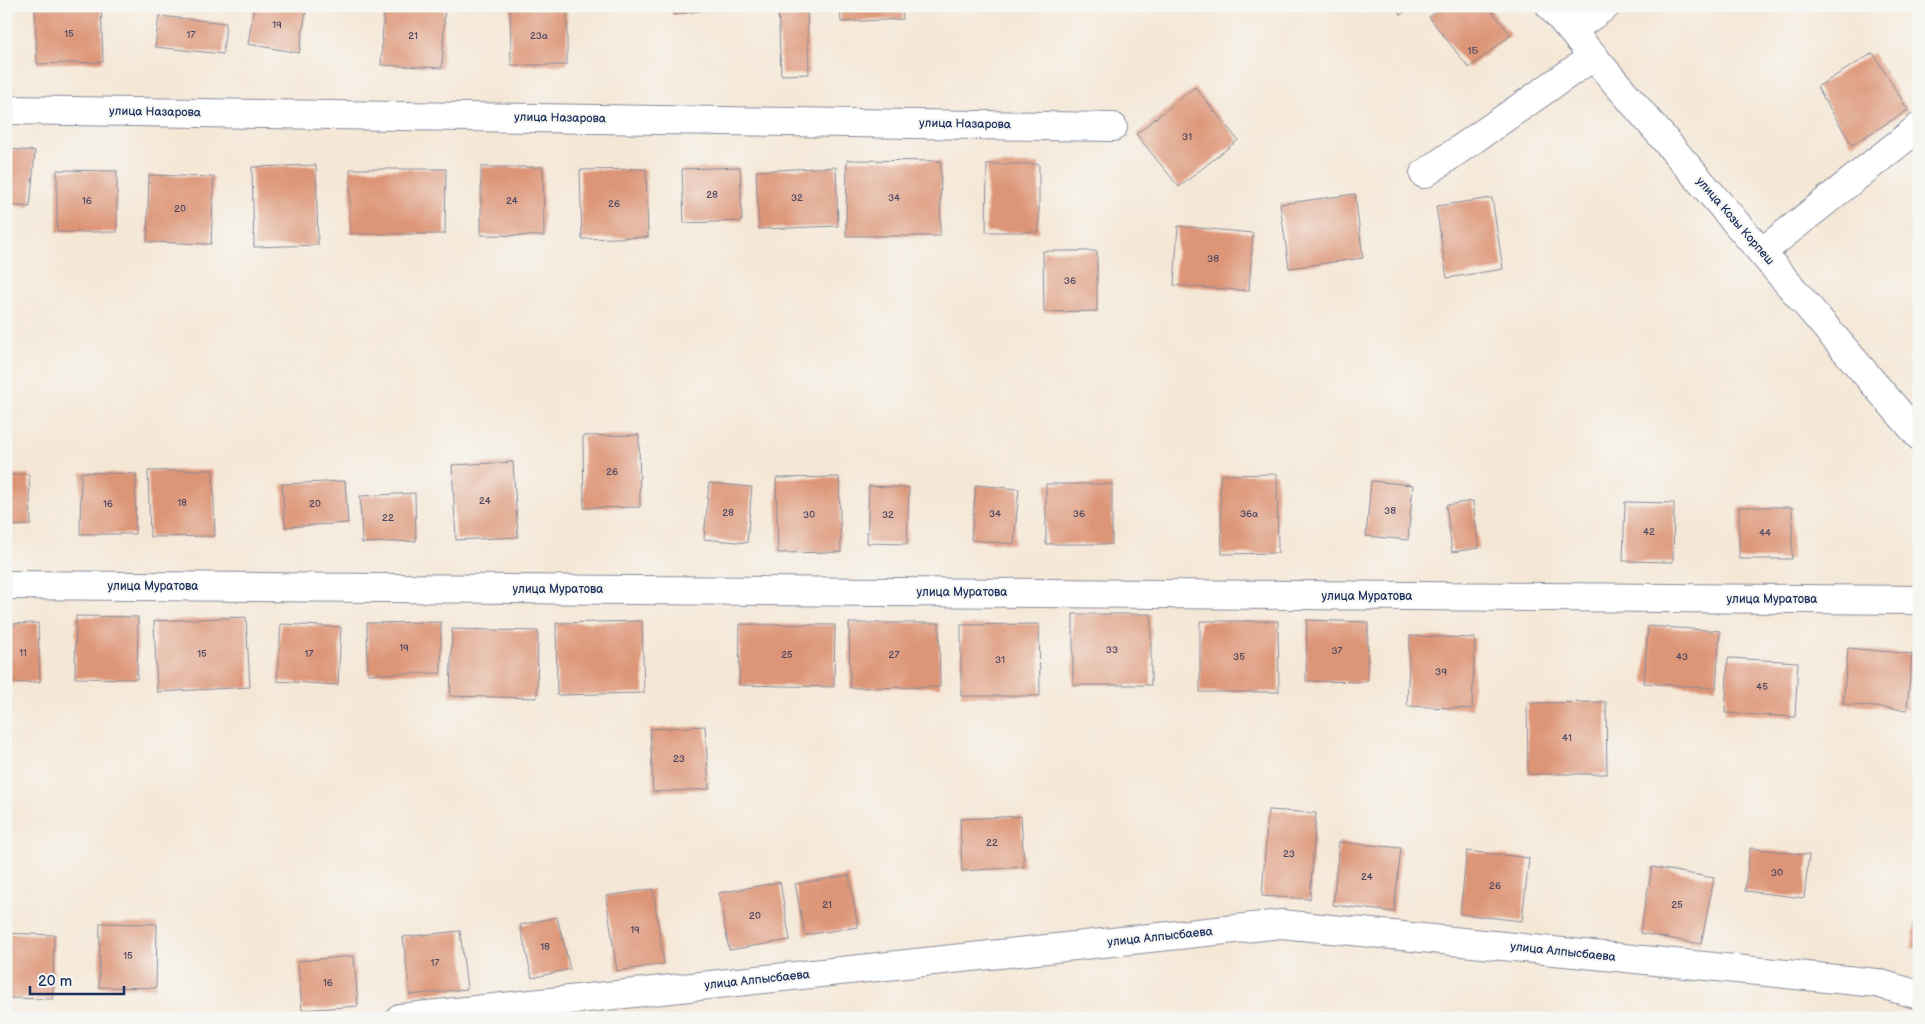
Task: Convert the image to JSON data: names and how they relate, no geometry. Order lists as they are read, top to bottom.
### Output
{
  "streets": {
    "street": [
      "улица Назарова",
      "улица Козы Корпеш",
      "улица Муратова",
      "улица Алпысбаева"
    ]
  },
  "house_numbers": [
    "19",
    "15",
    "17",
    "21",
    "23а",
    "1Б",
    "31",
    "28",
    "32",
    "34",
    "16",
    "24",
    "26",
    "20",
    "38",
    "36",
    "26",
    "24",
    "18",
    "16",
    "20",
    "38",
    "28",
    "34",
    "36",
    "36а",
    "30",
    "32",
    "22",
    "42",
    "44",
    "19",
    "33",
    "37",
    "11",
    "15",
    "17",
    "25",
    "27",
    "35",
    "43",
    "31",
    "39",
    "45",
    "41",
    "23",
    "22",
    "23",
    "30",
    "24",
    "26",
    "21",
    "25",
    "20",
    "19",
    "18",
    "15",
    "17",
    "16"
  ],
  "scale_bar": "20 m"
}
